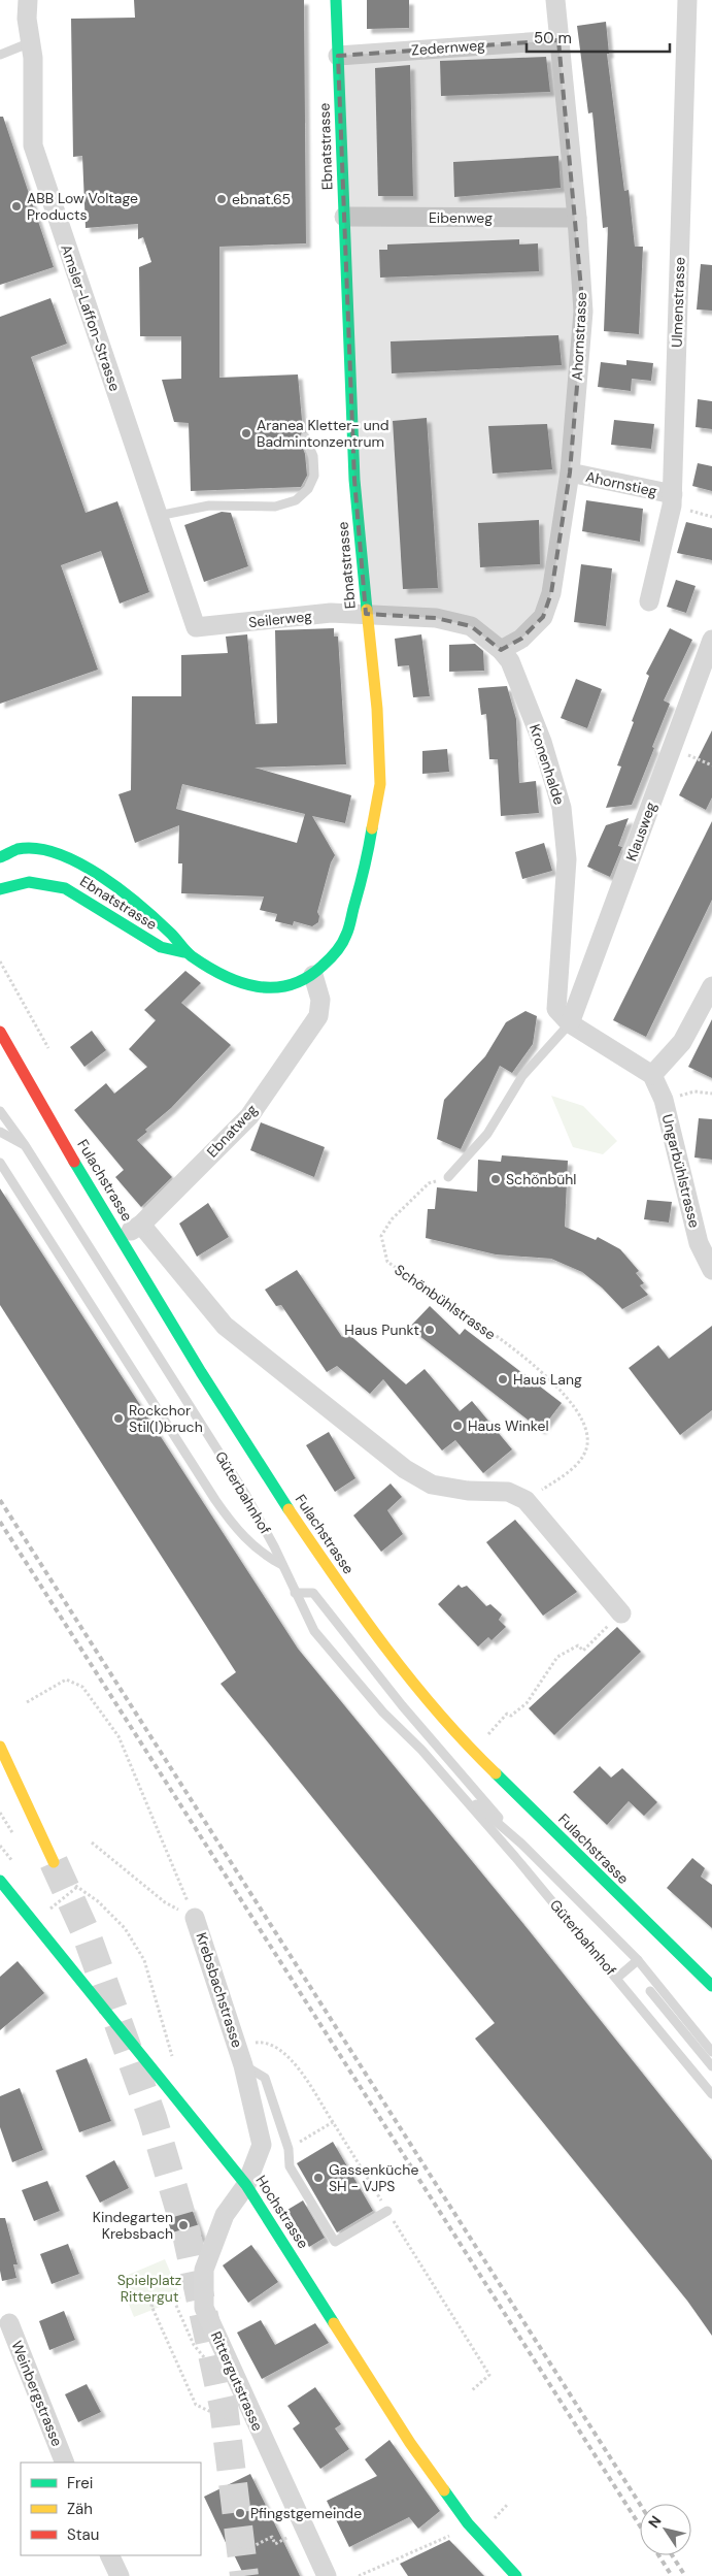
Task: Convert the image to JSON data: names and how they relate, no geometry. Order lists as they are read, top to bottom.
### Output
{
  "streets": {
    "main road": ["Ebnatstrasse", "Fulachstrasse", "Hochstrasse"],
    "street": [
      "Zedernweg",
      "Eibenweg",
      "Ulmenstrasse",
      "Amsler-Laffon-Strasse",
      "Ahornstrasse",
      "Ahornstieg",
      "Seilerweg",
      "Kronenhalde",
      "Klausweg",
      "Ebnatweg",
      "Ungarbühlstrasse",
      "Krebsbachstrasse",
      "Rittergutstrasse",
      "Weinbergstrasse"
    ],
    "lane": ["Güterbahnhof"],
    "path": ["Schönbühlstrasse"]
  },
  "crossings": [
    ["Zedernweg", "Ebnatstrasse"],
    ["Zedernweg", "Ahornstrasse"],
    ["Ebnatstrasse", "Eibenweg"],
    ["Ebnatstrasse", "Seilerweg"],
    ["Ebnatstrasse", "Kronenhalde"],
    ["Ebnatstrasse", "Ebnatweg"],
    ["Eibenweg", "Ahornstrasse"],
    ["Ulmenstrasse", "Ahornstieg"],
    ["Amsler-Laffon-Strasse", "Seilerweg"],
    ["Ahornstrasse", "Ahornstieg"],
    ["Ahornstrasse", "Kronenhalde"],
    ["Seilerweg", "Kronenhalde"],
    ["Kronenhalde", "Klausweg"],
    ["Ebnatweg", "Fulachstrasse"],
    ["Krebsbachstrasse", "Hochstrasse"],
    ["Krebsbachstrasse", "Rittergutstrasse"],
    ["Hochstrasse", "Rittergutstrasse"]
  ],
  "parks": ["Spielplatz Rittergut"],
  "places": [
    "ebnat.65",
    "ABB Low Voltage Products",
    "Aranea Kletter- und Badmintonzentrum",
    "Schönbühl",
    "Haus Punkt",
    "Haus Lang",
    "Rockchor Stil(l)bruch",
    "Haus Winkel",
    "Gassenküche SH - VJPS",
    "Kindegarten Krebsbach",
    "Pfingstgemeinde"
  ],
  "legend": ["Frei", "Zäh", "Stau"],
  "scale_bar": "50 m",
  "north": "top left"
}
